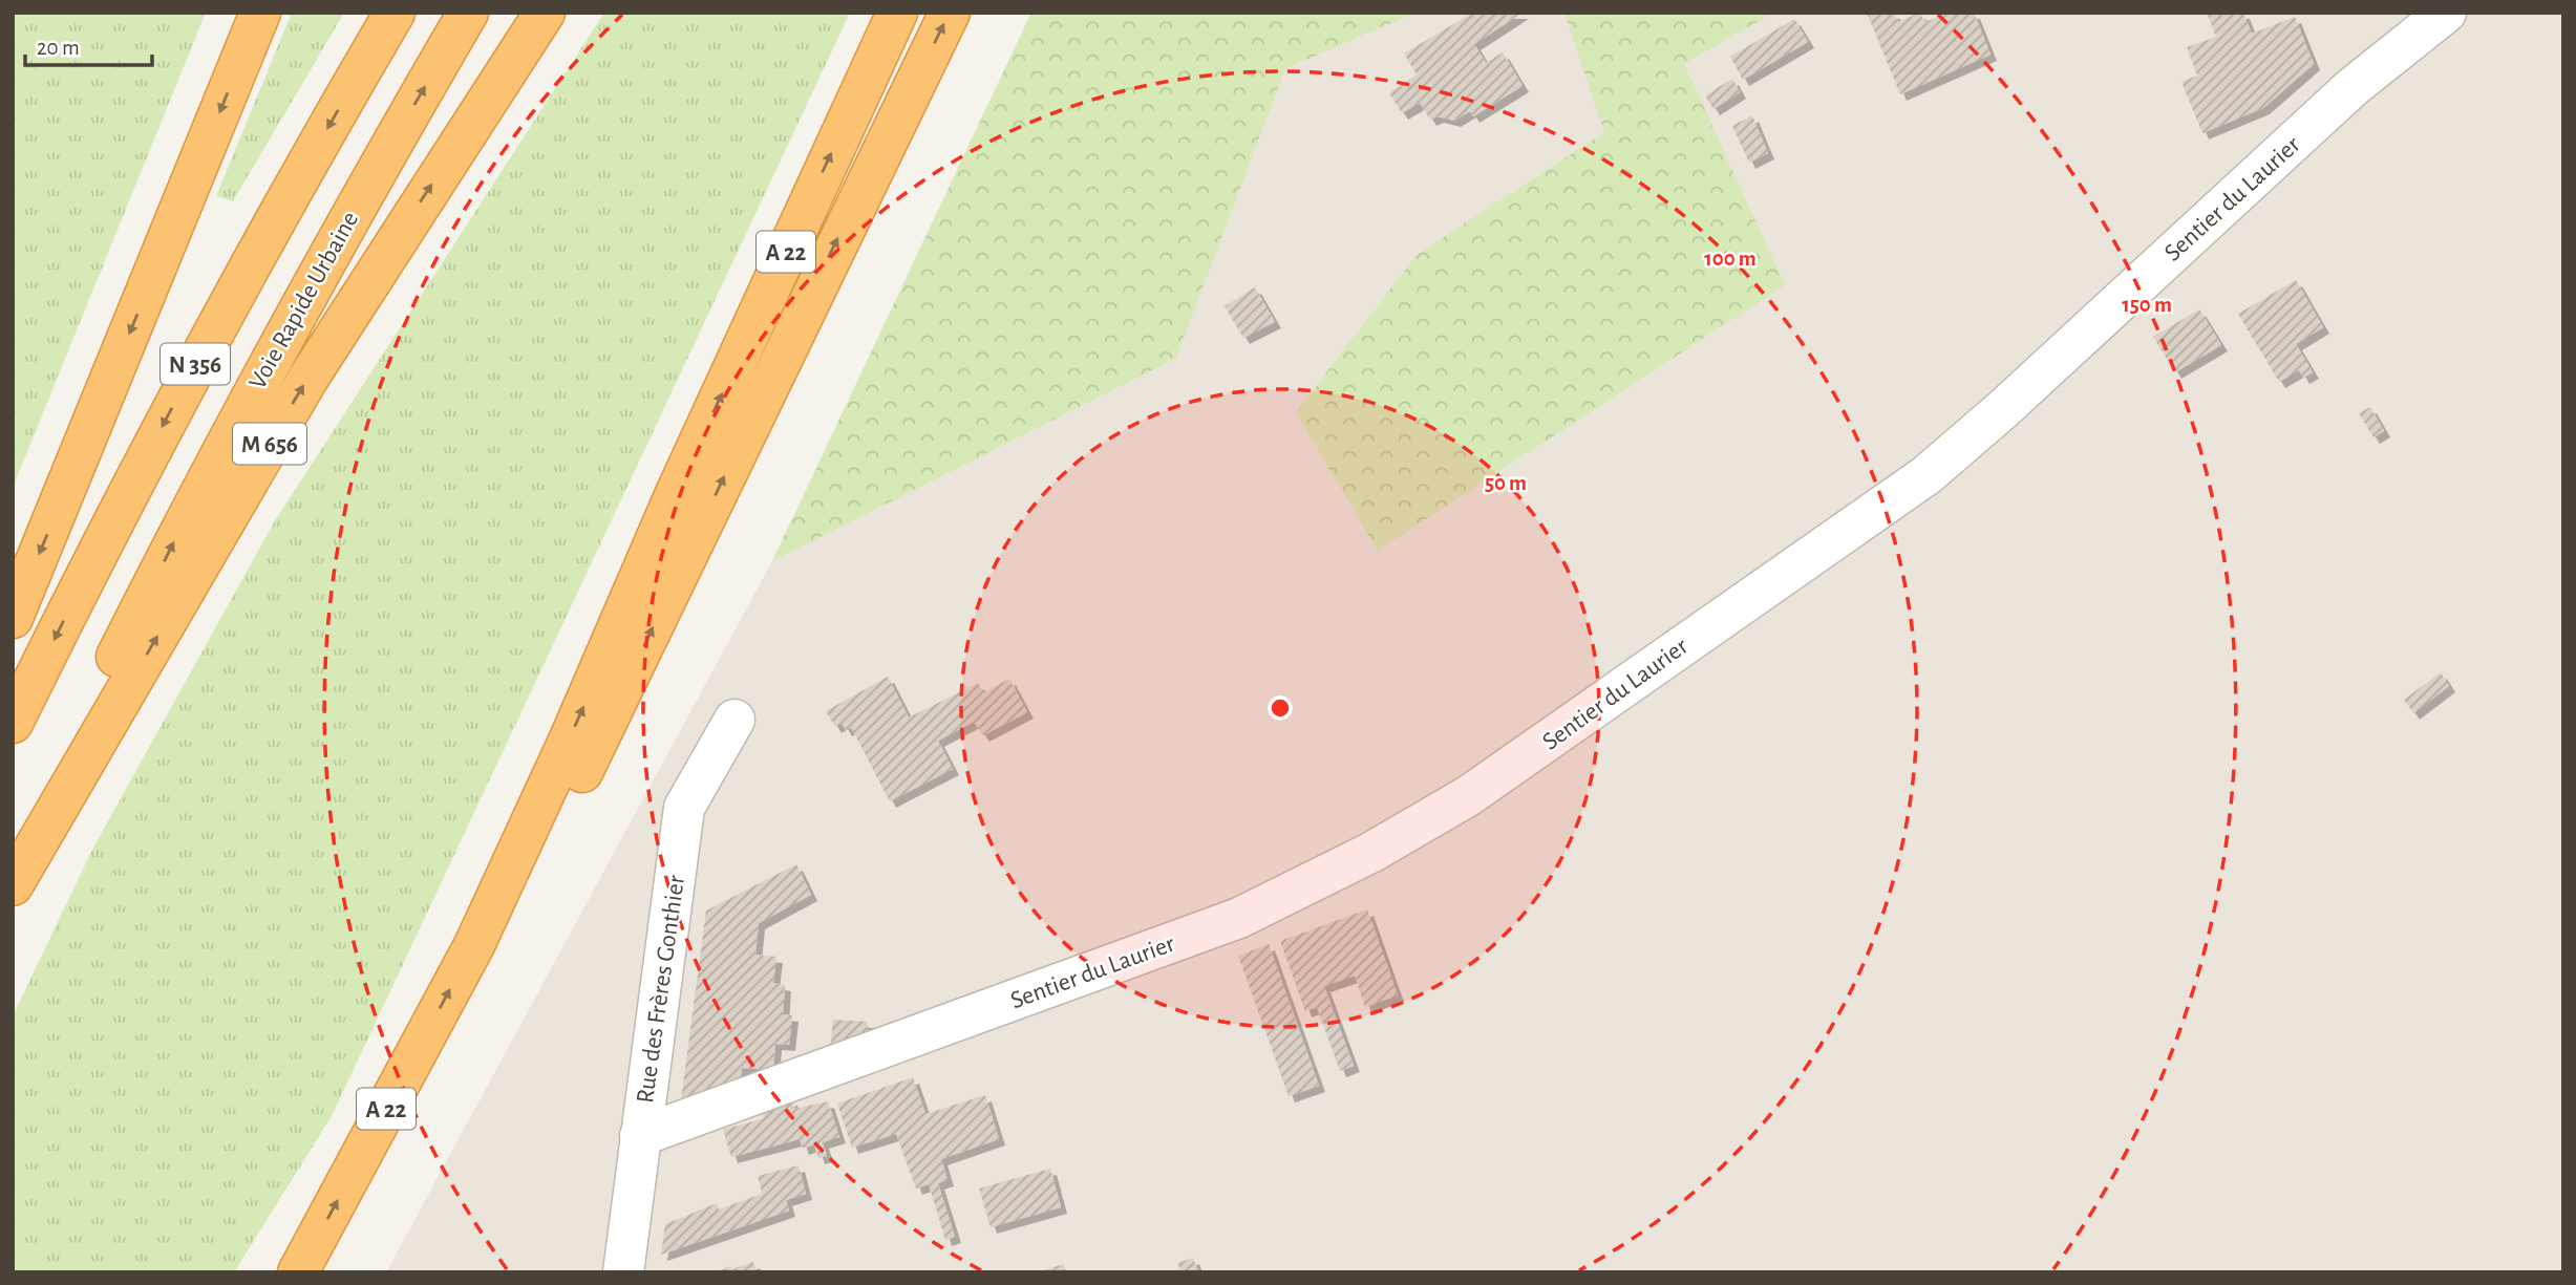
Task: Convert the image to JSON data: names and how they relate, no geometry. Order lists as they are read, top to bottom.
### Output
{
  "streets": {
    "highway": [
      "A 22",
      "Voie Rapide Urbaine",
      "N 356",
      "M 656"
    ],
    "street": ["Sentier du Laurier", "Rue des Frères Gonthier"]
  },
  "crossings": [
    ["Sentier du Laurier", "Rue des Frères Gonthier"]
  ],
  "scale_bar": "20 m",
  "rings": ["100 m", "150 m", "50 m"]
}
